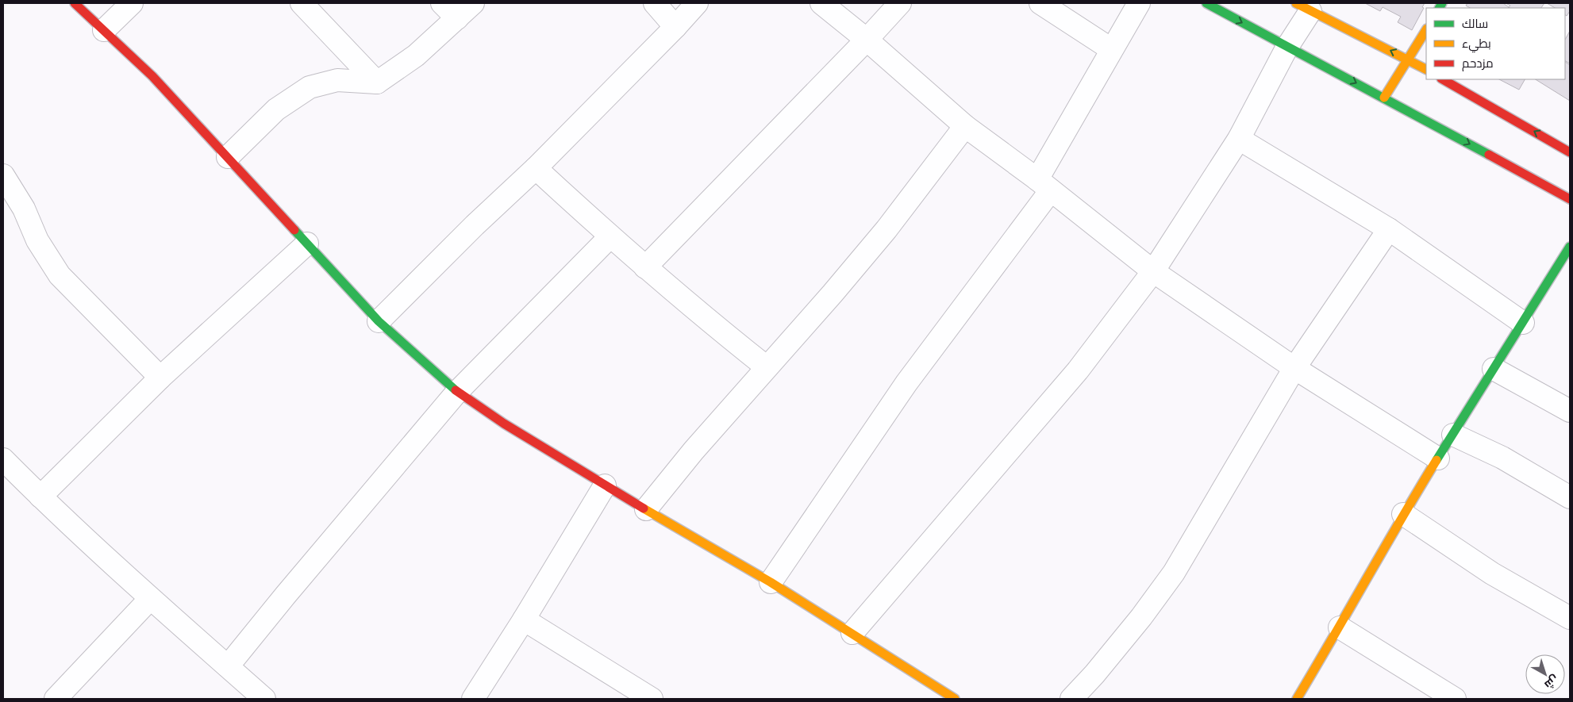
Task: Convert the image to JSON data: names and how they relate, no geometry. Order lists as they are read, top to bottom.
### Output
{
  "legend": ["سالك", "بطيء", "مزدحم"],
  "north": "bottom right"
}
